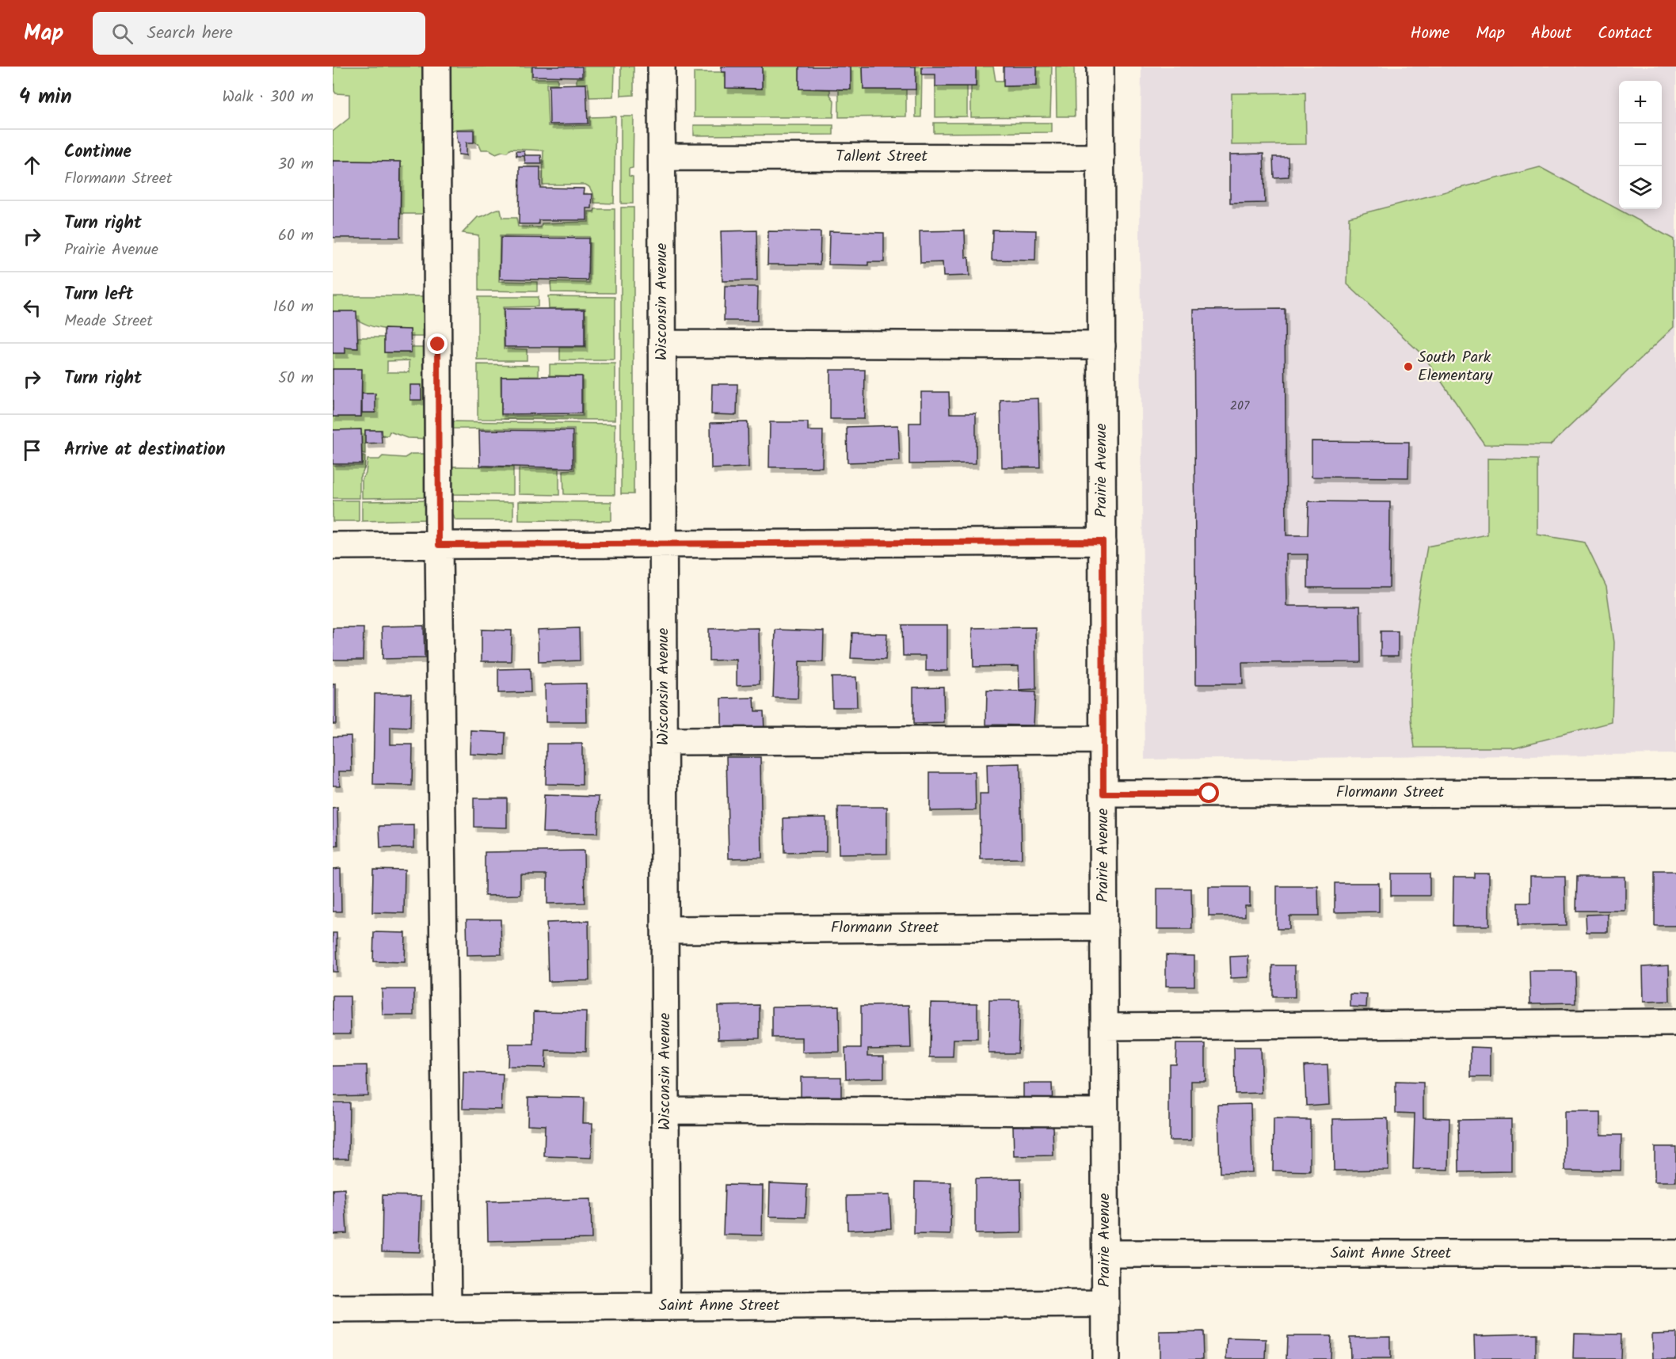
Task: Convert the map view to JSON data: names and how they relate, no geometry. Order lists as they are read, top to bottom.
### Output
{
  "streets": {
    "street": [
      "Tallent Street",
      "Wisconsin Avenue",
      "Prairie Avenue",
      "Flormann Street",
      "Saint Anne Street"
    ]
  },
  "crossings": [
    ["Tallent Street", "Wisconsin Avenue"],
    ["Tallent Street", "Prairie Avenue"],
    ["Wisconsin Avenue", "Flormann Street"],
    ["Wisconsin Avenue", "Saint Anne Street"],
    ["Prairie Avenue", "Flormann Street"],
    ["Prairie Avenue", "Saint Anne Street"]
  ],
  "places": ["South Park Elementary"],
  "house_numbers": ["207"],
  "page": {
    "header": "Map",
    "search": "Search here",
    "nav": [
      "Home",
      "Map",
      "About",
      "Contact"
    ],
    "heading": ["4 min", "Walk · 300 m"],
    "map_buttons": ["+", "−"],
    "list": [
      ["Continue", "Flormann Street", "30 m"],
      ["Turn right", "Prairie Avenue", "60 m"],
      ["Turn left", "Meade Street", "160 m"],
      ["Turn right", "50 m"],
      "Arrive at destination"
    ]
  }
}
